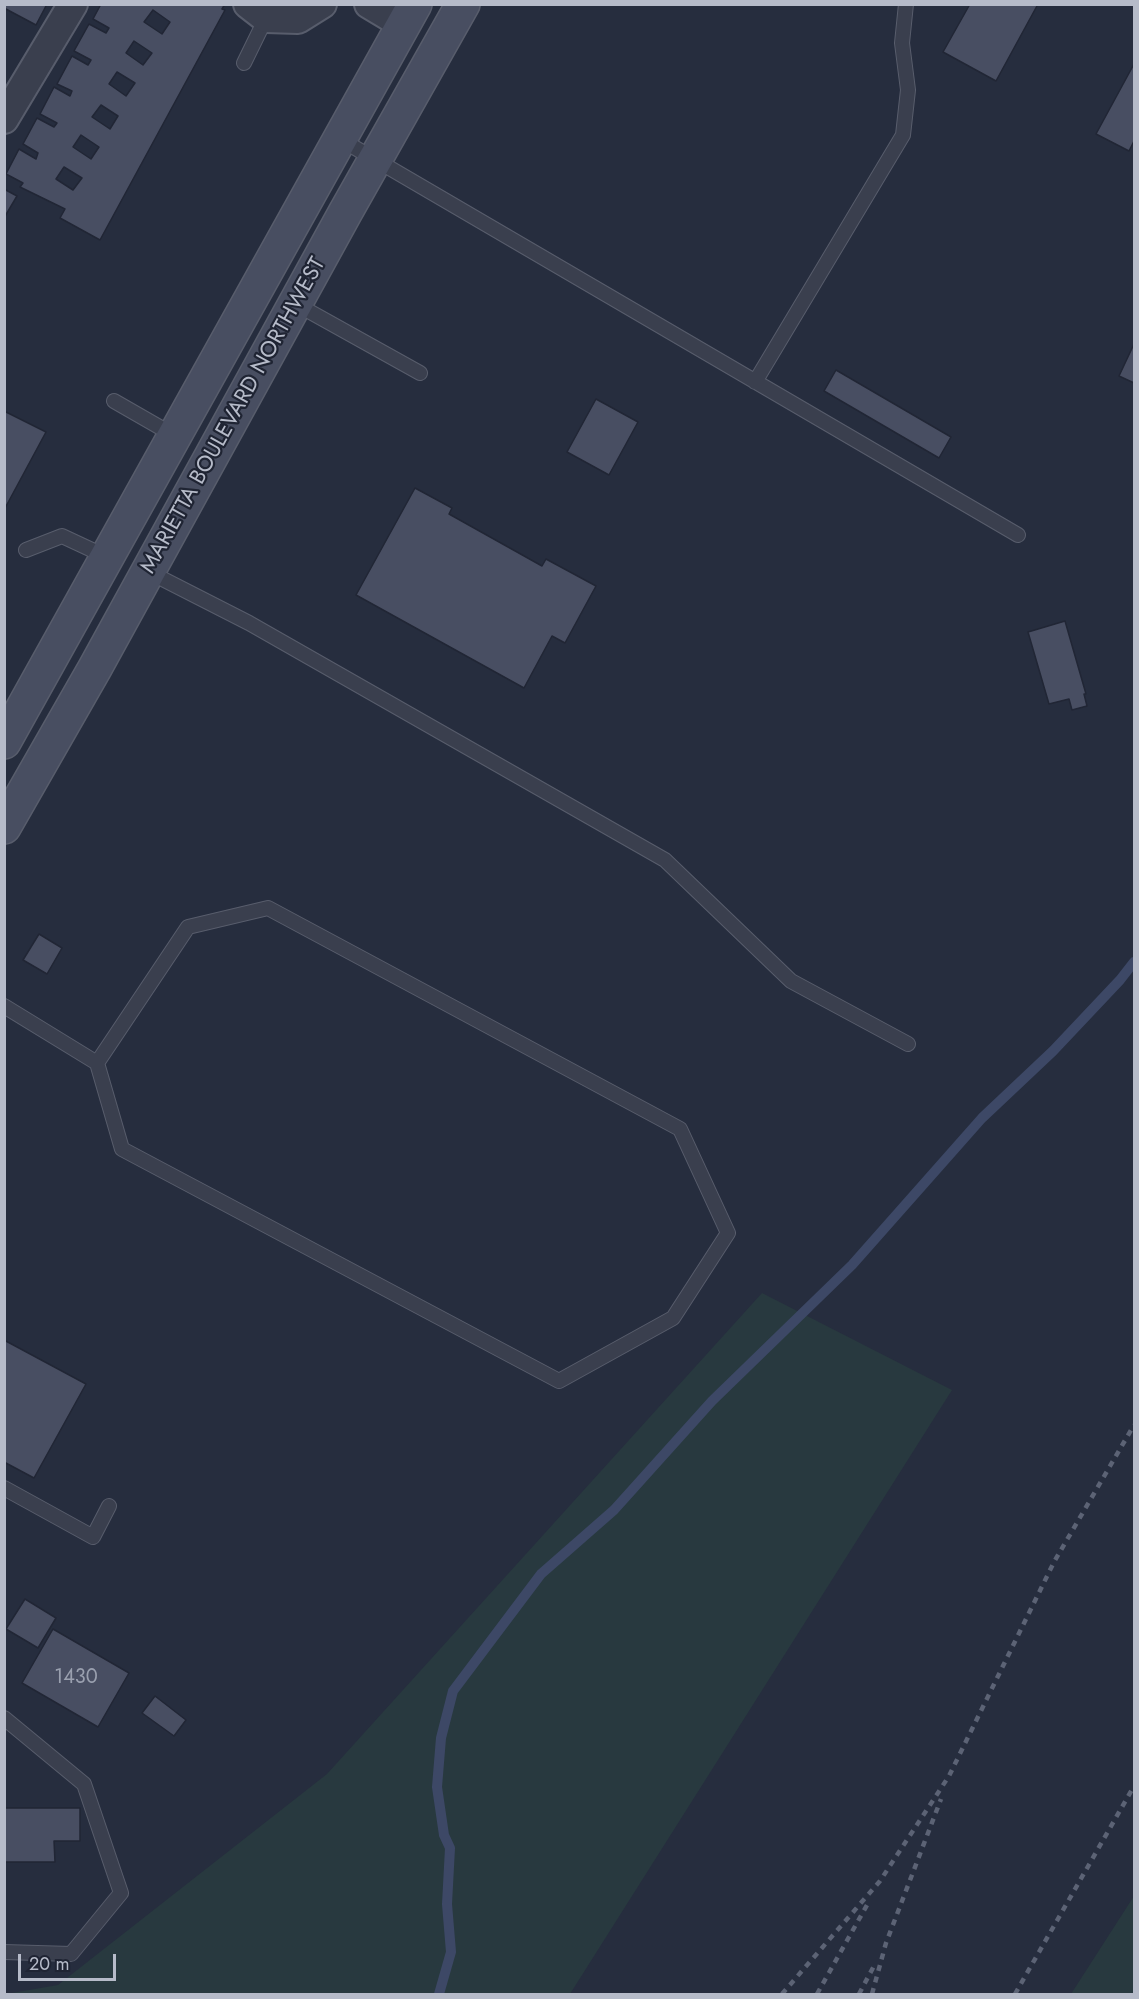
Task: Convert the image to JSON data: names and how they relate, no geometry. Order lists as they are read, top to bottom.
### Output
{
  "streets": {
    "main road": ["MARIETTA BOULEVARD NORTHWEST"]
  },
  "house_numbers": ["1430"],
  "scale_bar": "20 m"
}
